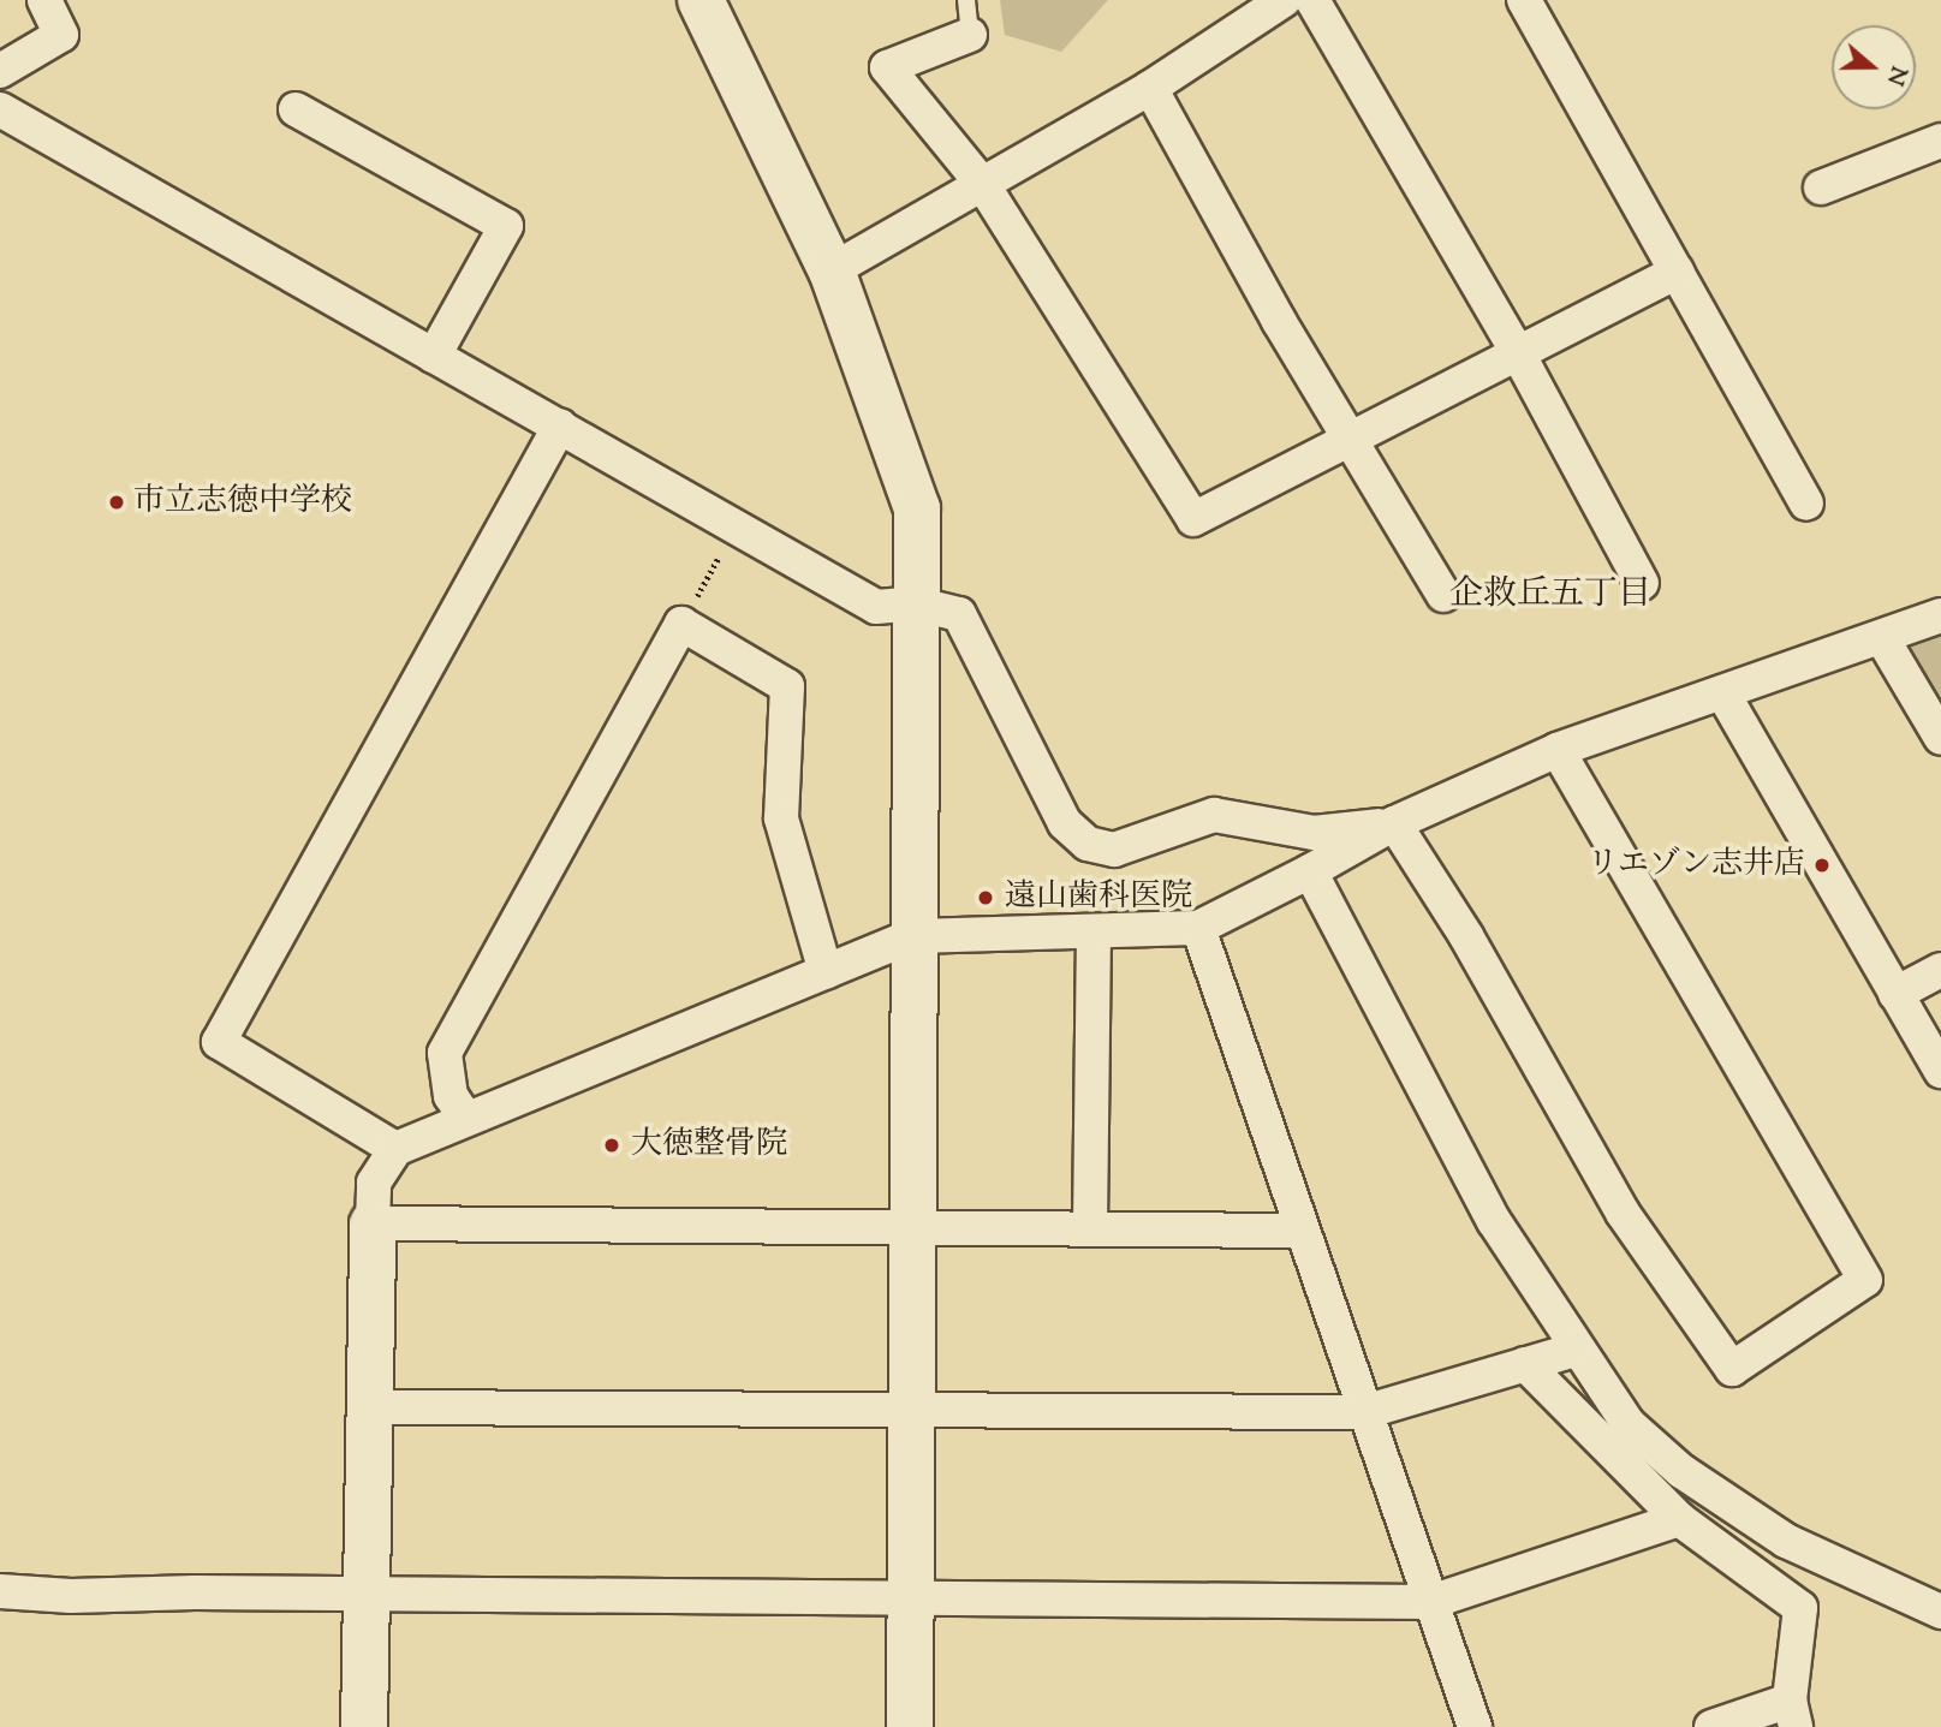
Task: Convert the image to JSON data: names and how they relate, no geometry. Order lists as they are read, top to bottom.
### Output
{
  "districts": ["企救丘五丁目"],
  "places": [
    "市立志徳中学校",
    "リエゾン志井店",
    "遠山歯科医院",
    "大徳整骨院"
  ],
  "north": "right"
}
